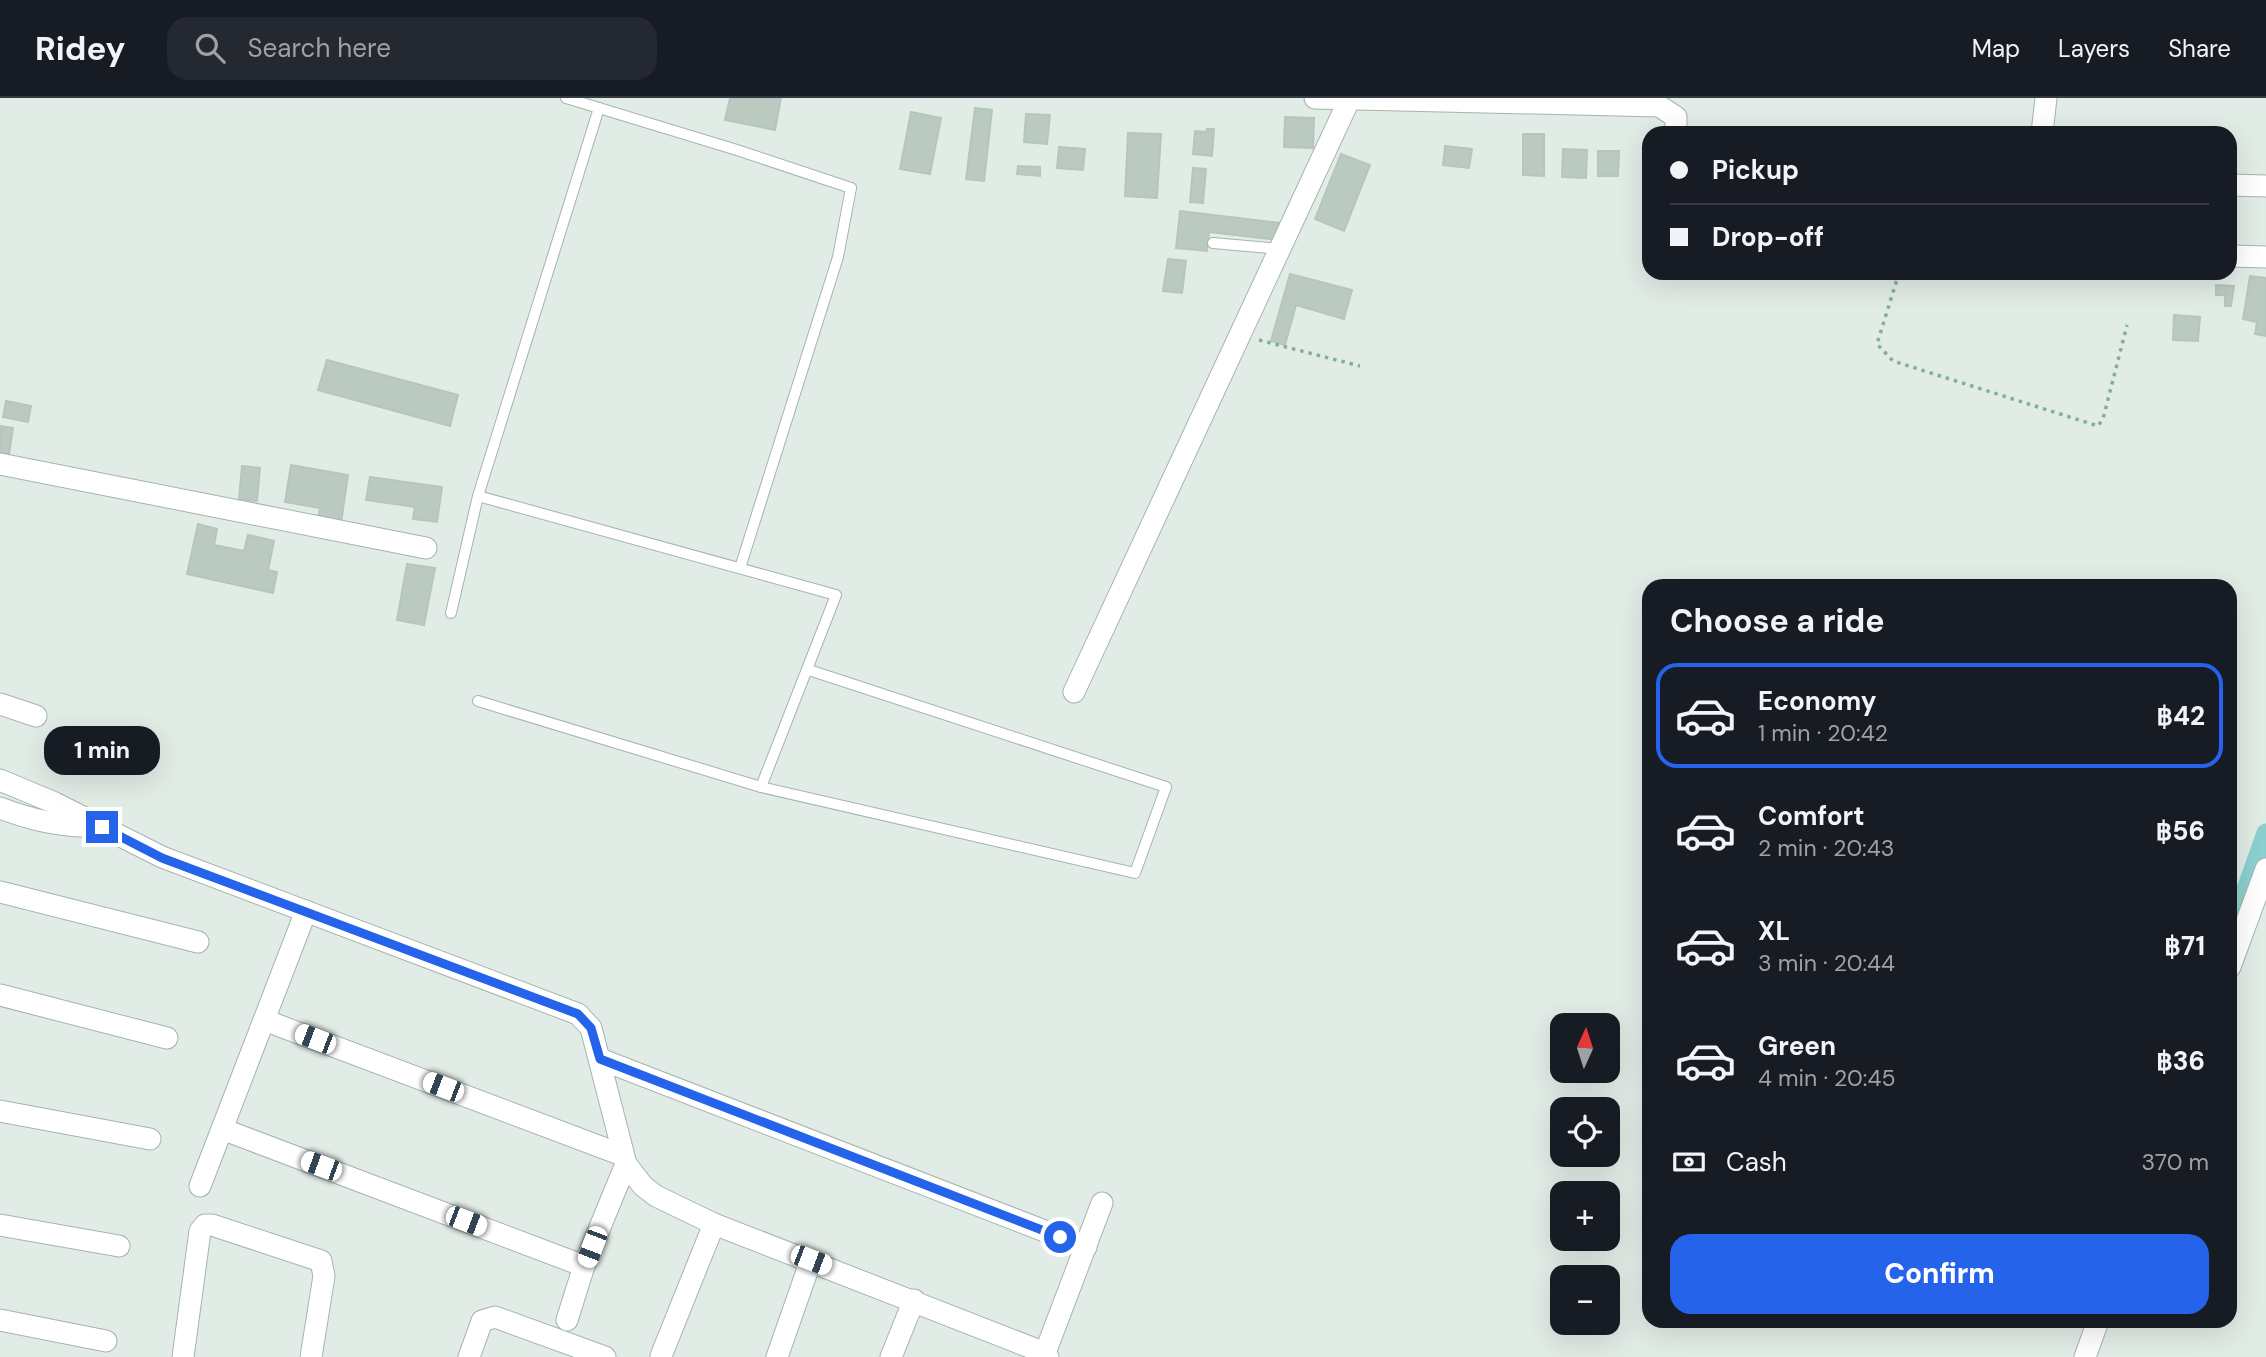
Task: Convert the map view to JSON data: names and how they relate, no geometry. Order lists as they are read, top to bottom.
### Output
{
  "north": "top",
  "page": {
    "header": "Ridey",
    "search": "Search here",
    "nav": ["Map", "Layers", "Share"],
    "banner": ["Pickup", "Drop-off"],
    "heading": "Choose a ride",
    "list": [
      {
        "name": "Economy",
        "note": "1 min · 20:42",
        "value": "฿42"
      },
      {
        "name": "Comfort",
        "note": "2 min · 20:43",
        "value": "฿56"
      },
      {
        "name": "XL",
        "note": "3 min · 20:44",
        "value": "฿71"
      },
      {
        "name": "Green",
        "note": "4 min · 20:45",
        "value": "฿36"
      }
    ],
    "bubble": "1 min",
    "map_buttons": ["+", "−"],
    "pay": ["Cash", "370 m"],
    "buttons": "Confirm"
  }
}
